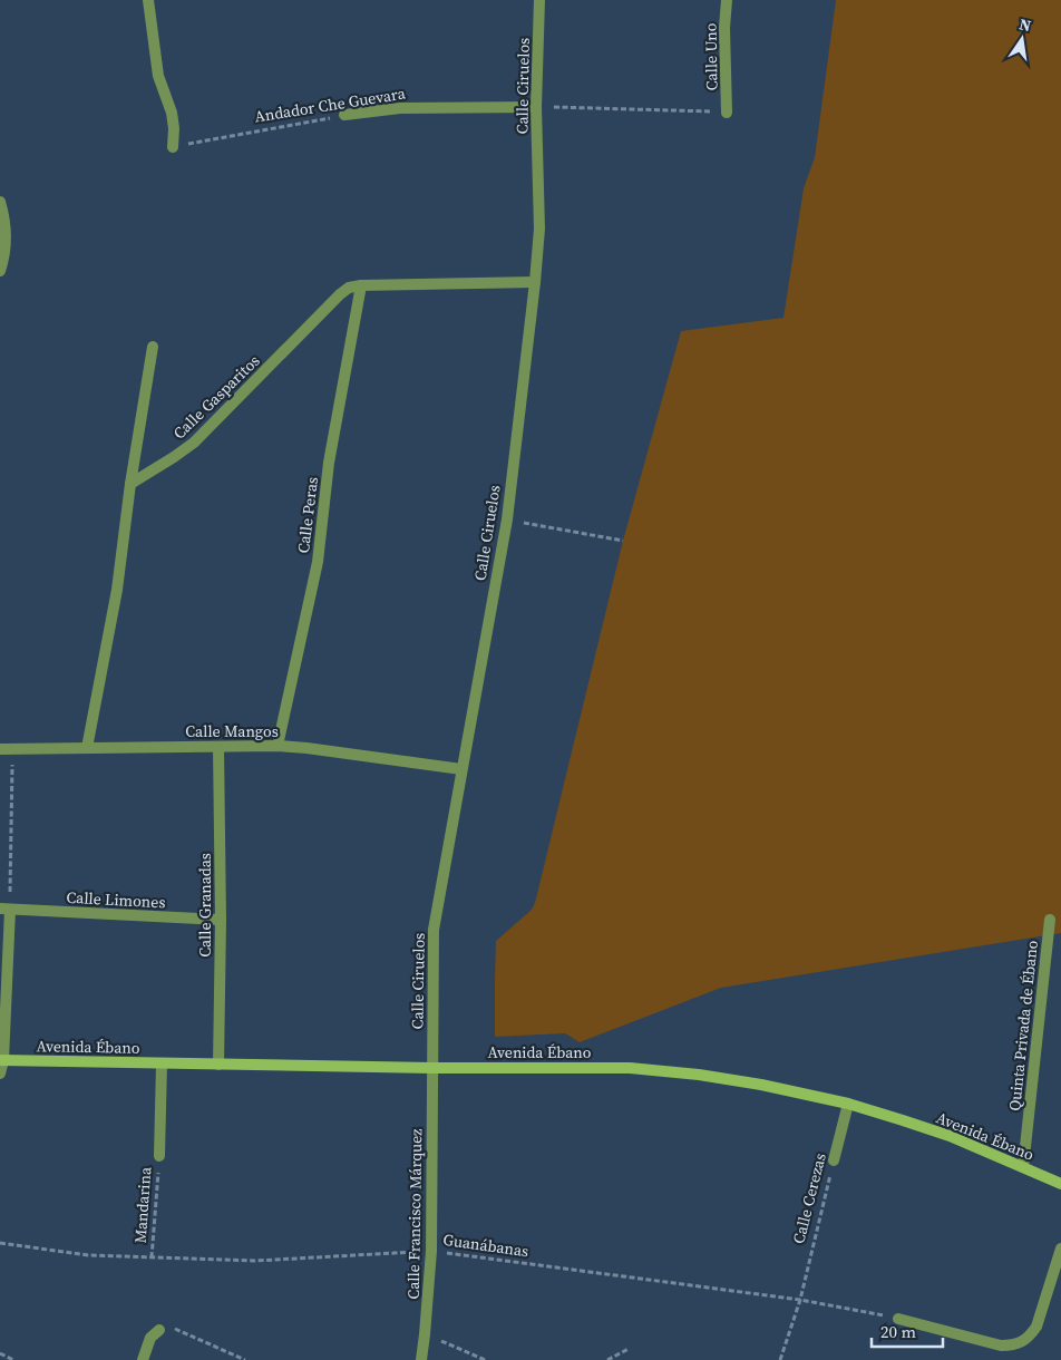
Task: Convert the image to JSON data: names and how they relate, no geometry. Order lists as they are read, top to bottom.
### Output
{
  "streets": {
    "main road": ["Avenida Ébano"],
    "street": [
      "Calle Uno",
      "Calle Ciruelos",
      "Andador Che Guevara",
      "Calle Gasparitos",
      "Calle Peras",
      "Calle Mangos",
      "Calle Limones",
      "Calle Granadas",
      "Quinta Privada de Ébano",
      "Calle Cerezas",
      "Calle Francisco Márquez"
    ],
    "path": ["Mandarina", "Guanábanas"]
  },
  "crossings": [
    ["Calle Ciruelos", "Andador Che Guevara"],
    ["Calle Ciruelos", "Calle Gasparitos"],
    ["Calle Ciruelos", "Calle Mangos"],
    ["Calle Ciruelos", "Avenida Ébano"],
    ["Calle Ciruelos", "Calle Francisco Márquez"],
    ["Calle Gasparitos", "Calle Peras"],
    ["Calle Peras", "Calle Mangos"],
    ["Calle Mangos", "Calle Granadas"],
    ["Calle Limones", "Calle Granadas"],
    ["Calle Granadas", "Avenida Ébano"],
    ["Quinta Privada de Ébano", "Avenida Ébano"],
    ["Avenida Ébano", "Calle Cerezas"],
    ["Avenida Ébano", "Calle Francisco Márquez"],
    ["Calle Cerezas", "Guanábanas"],
    ["Mandarina", "Guanábanas"],
    ["Calle Francisco Márquez", "Guanábanas"]
  ],
  "scale_bar": "20 m",
  "north": "top"
}
